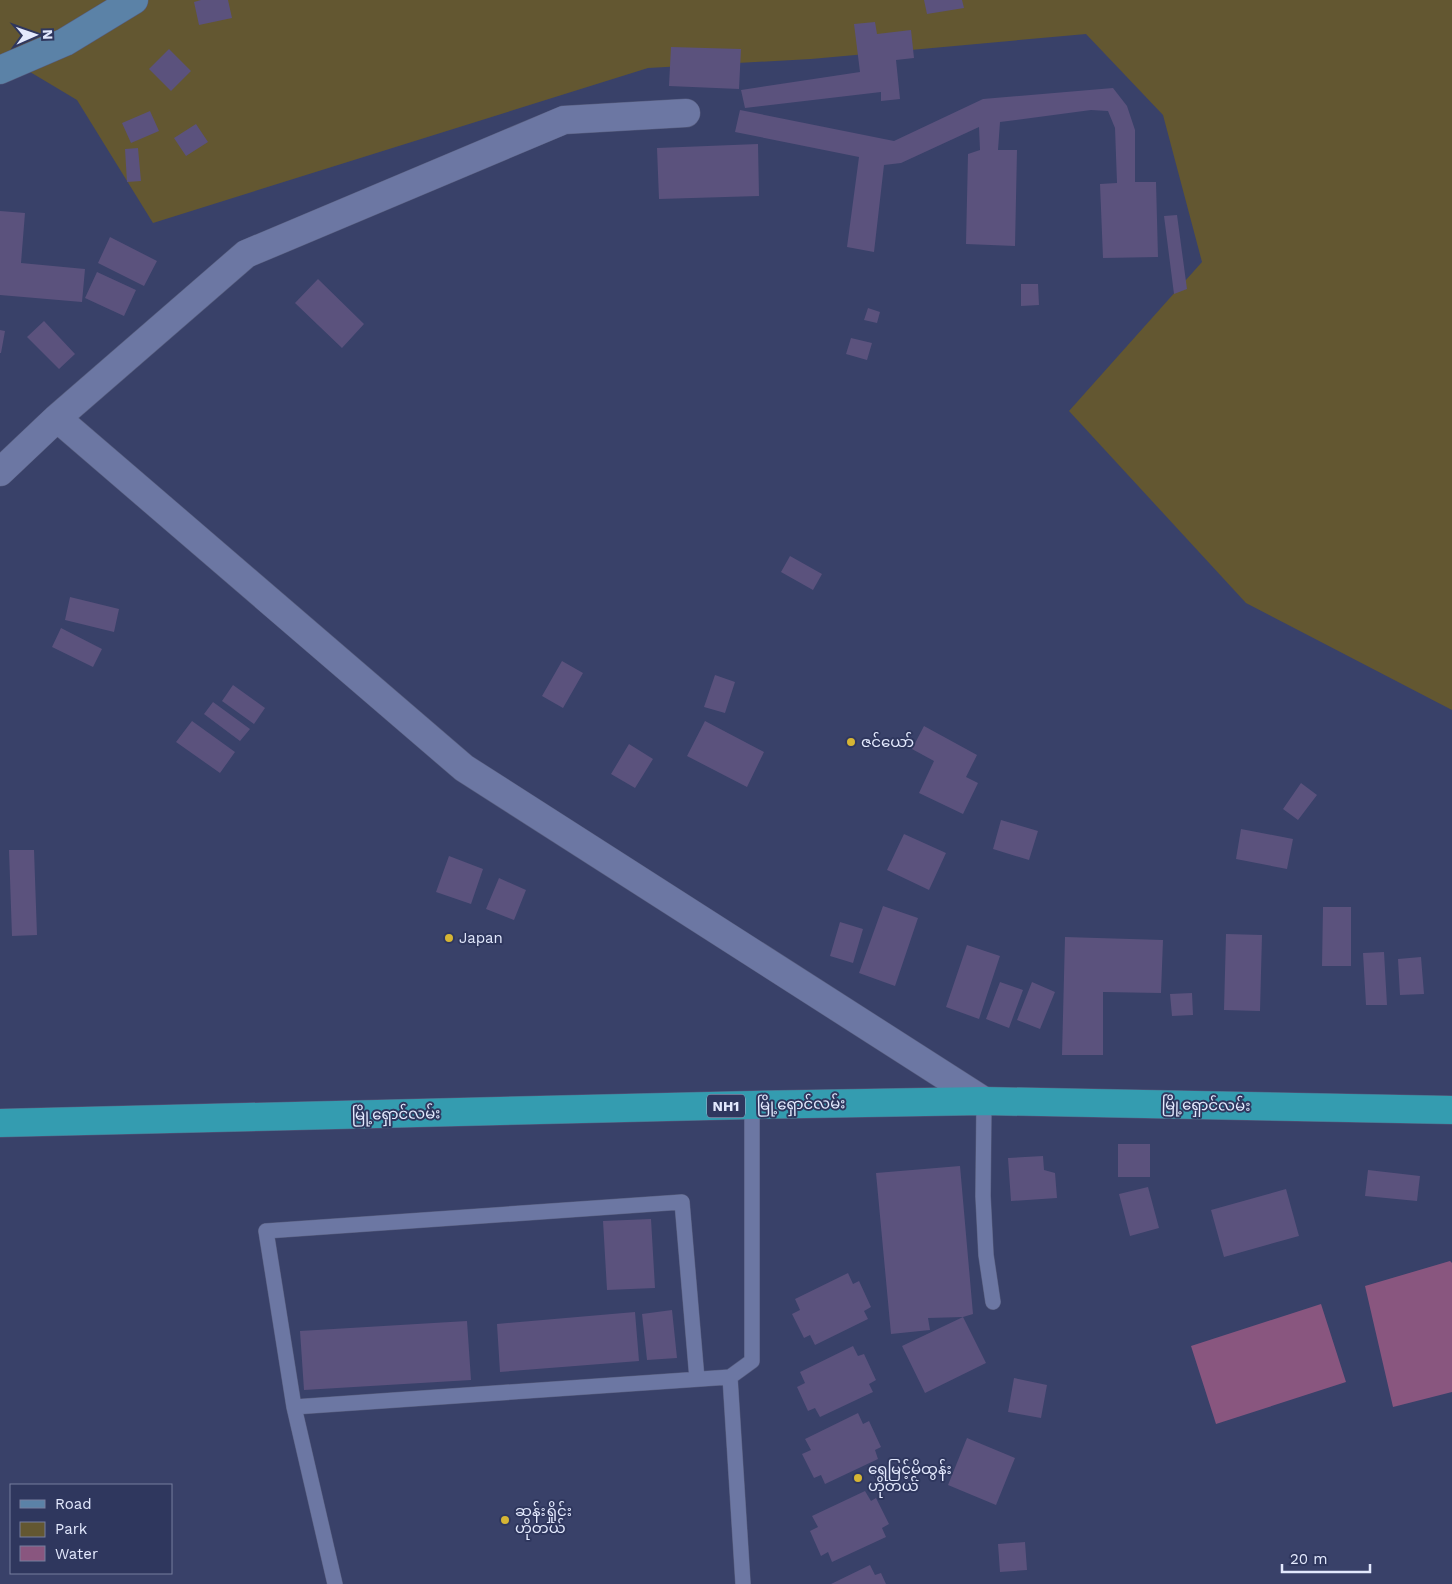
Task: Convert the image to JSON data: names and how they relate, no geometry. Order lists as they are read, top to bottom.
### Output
{
  "streets": {
    "highway": ["မြို့ရှောင်လမ်း", "NH1"]
  },
  "places": [
    "ဇင်ယော်",
    "Japan",
    "ရွှေမြင့်မိုထွန်း ဟိုတယ်",
    "ဆန်းရှိုင်း ဟိုတယ်"
  ],
  "legend": ["Road", "Park", "Water"],
  "scale_bar": "20 m",
  "north": "right"
}
